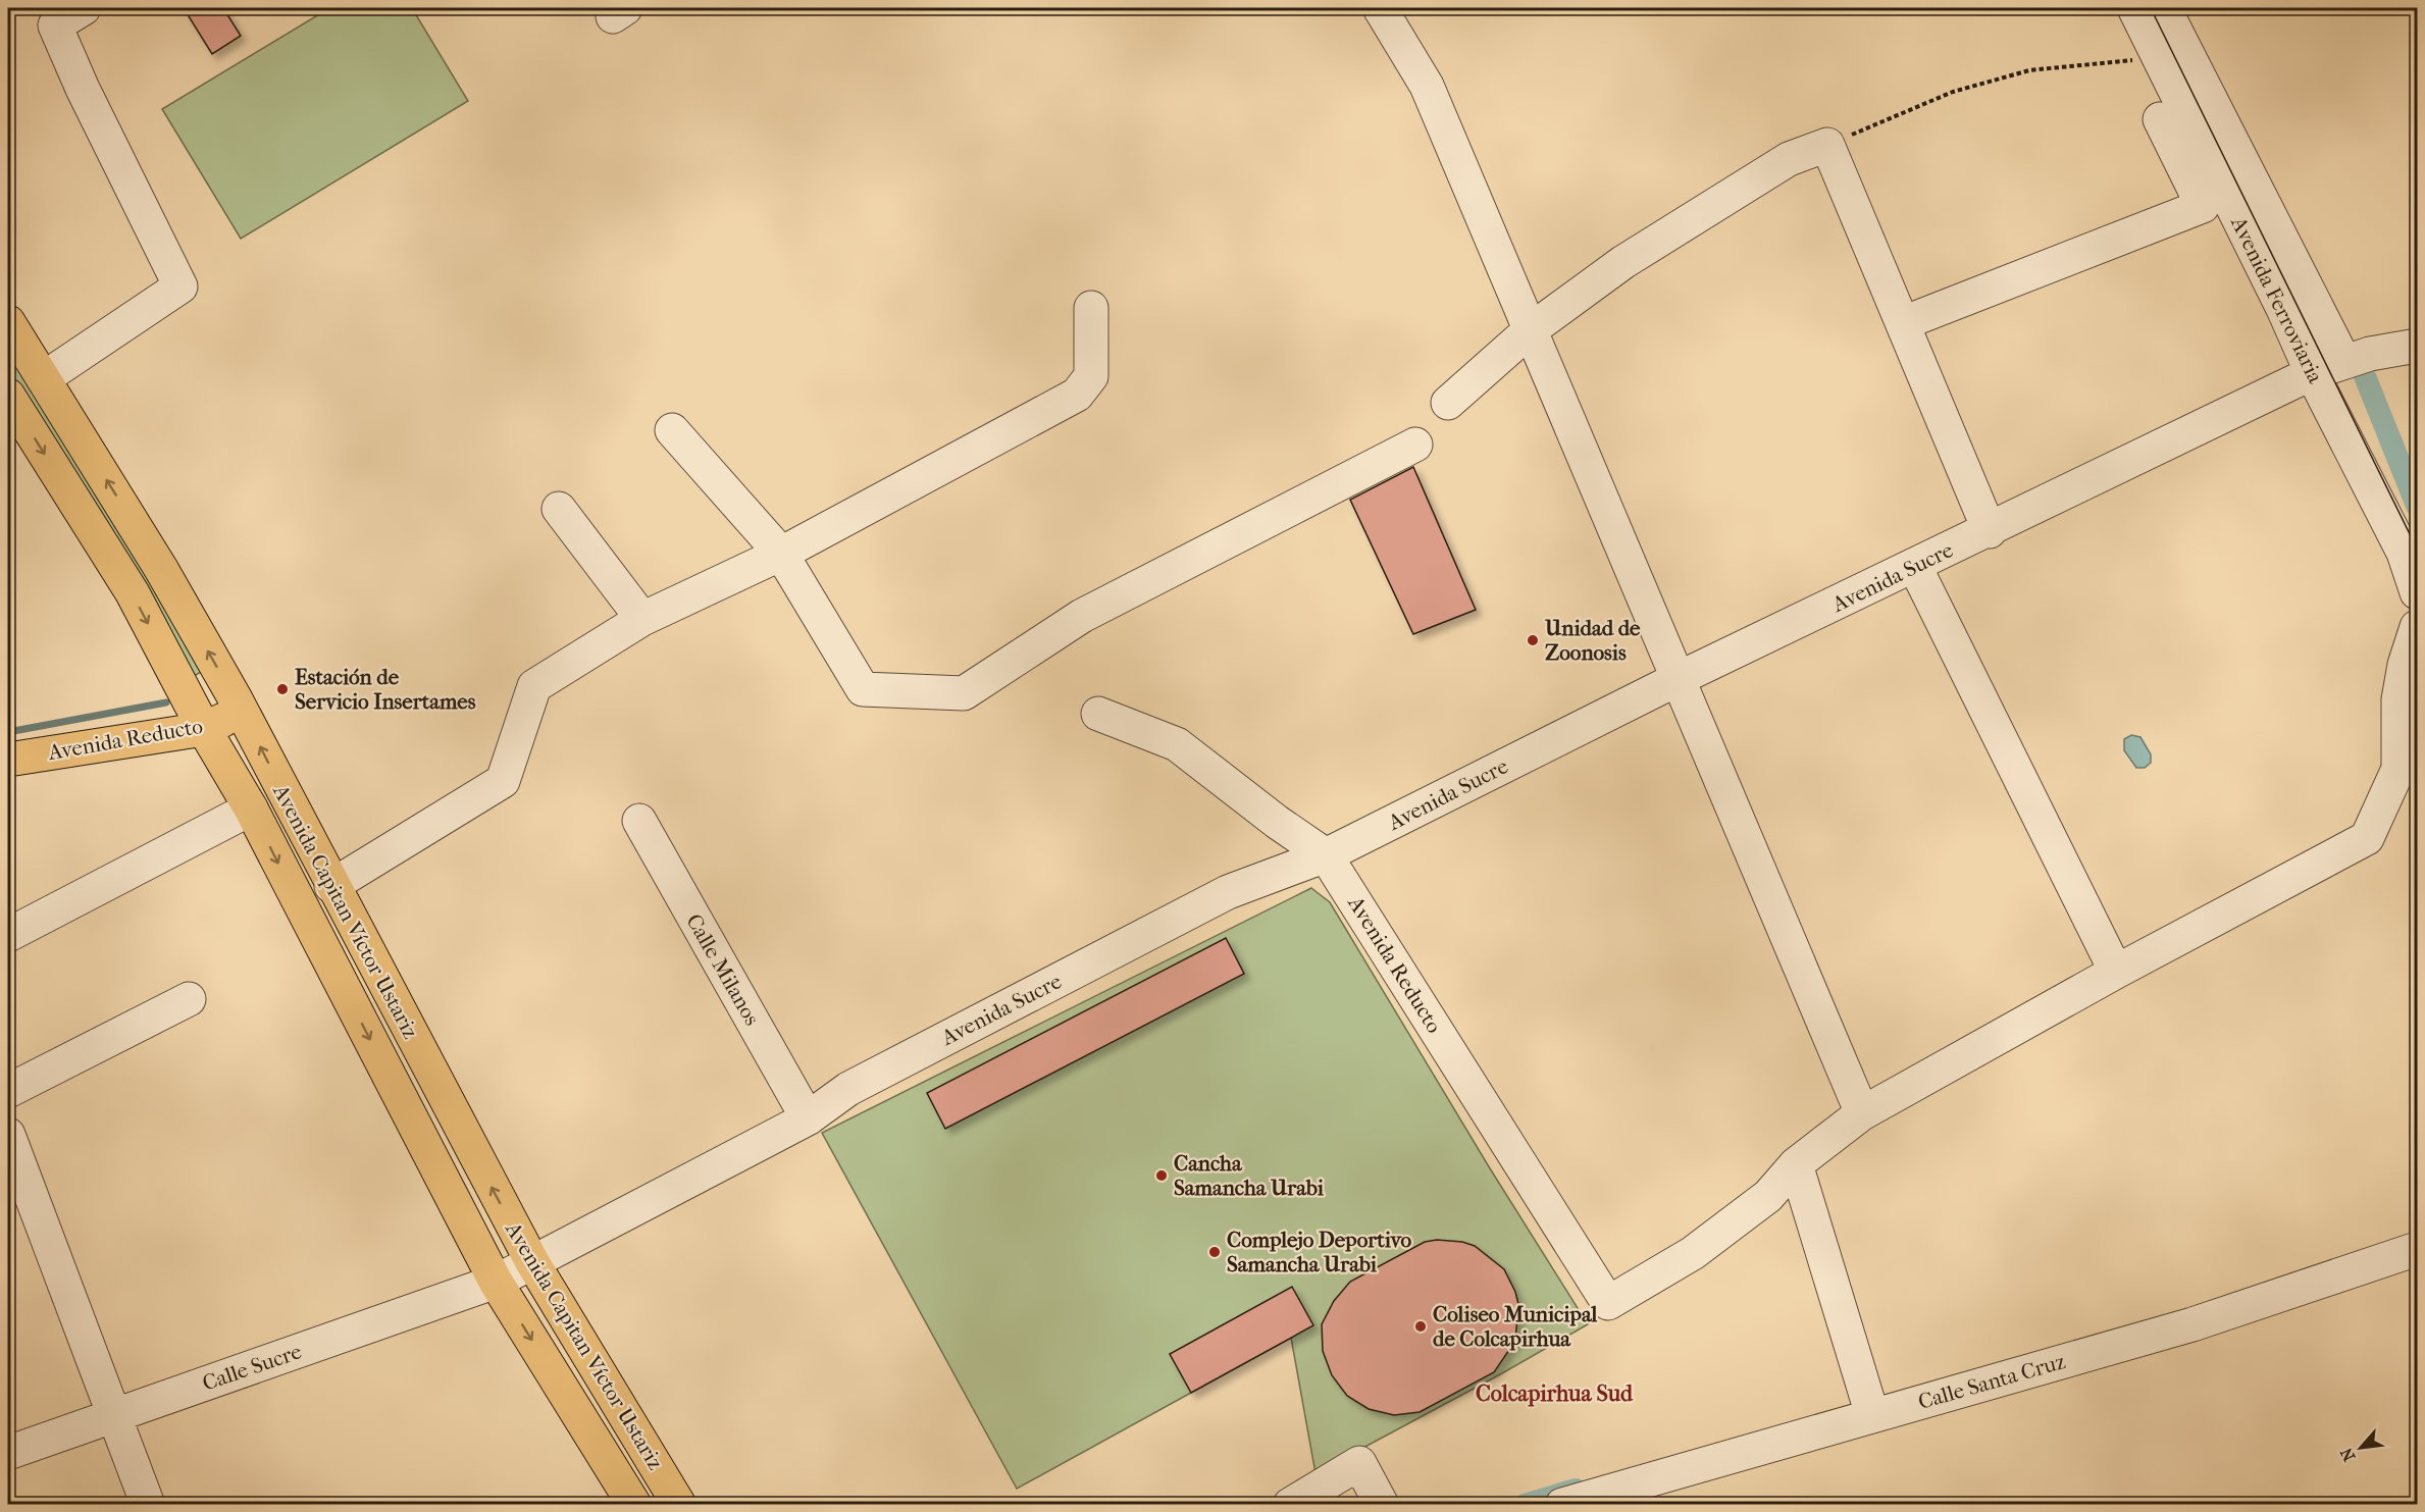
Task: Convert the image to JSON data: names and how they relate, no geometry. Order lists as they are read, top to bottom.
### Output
{
  "streets": {
    "main road": ["Avenida Reducto", "Avenida Capitan Víctor Ustariz"],
    "street": [
      "Avenida Ferroviaria",
      "Avenida Sucre",
      "Calle Milanos",
      "Calle Sucre",
      "Calle Santa Cruz"
    ]
  },
  "crossings": [
    ["Avenida Ferroviaria", "Avenida Sucre"],
    ["Avenida Sucre", "Avenida Reducto"],
    ["Avenida Sucre", "Avenida Capitan Víctor Ustariz"],
    ["Avenida Sucre", "Calle Milanos"],
    ["Avenida Sucre", "Calle Sucre"],
    ["Avenida Reducto", "Avenida Capitan Víctor Ustariz"],
    ["Avenida Capitan Víctor Ustariz", "Calle Sucre"]
  ],
  "districts": ["Colcapirhua Sud"],
  "places": [
    "Unidad de Zoonosis",
    "Estación de Servicio Insertames",
    "Cancha Samancha Urabi",
    "Complejo Deportivo Samancha Urabi",
    "Coliseo Municipal de Colcapirhua"
  ],
  "north": "bottom left"
}
